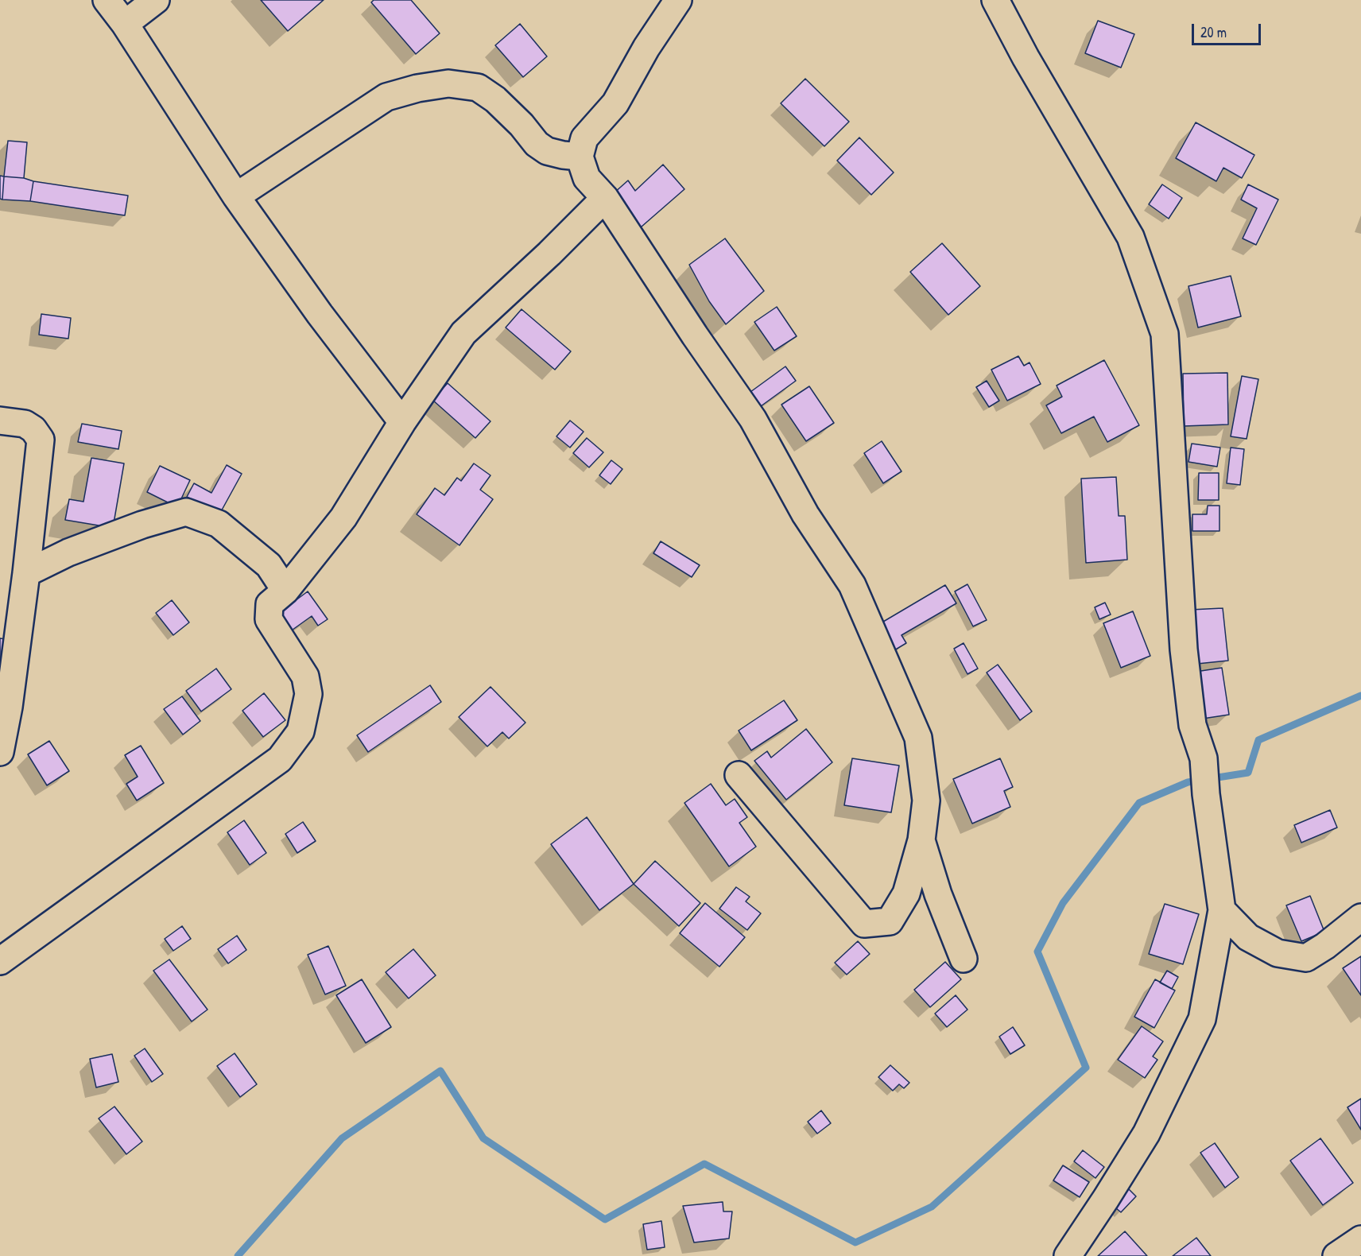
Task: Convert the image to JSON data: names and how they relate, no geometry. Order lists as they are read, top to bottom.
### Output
{
  "scale_bar": "20 m"
}
